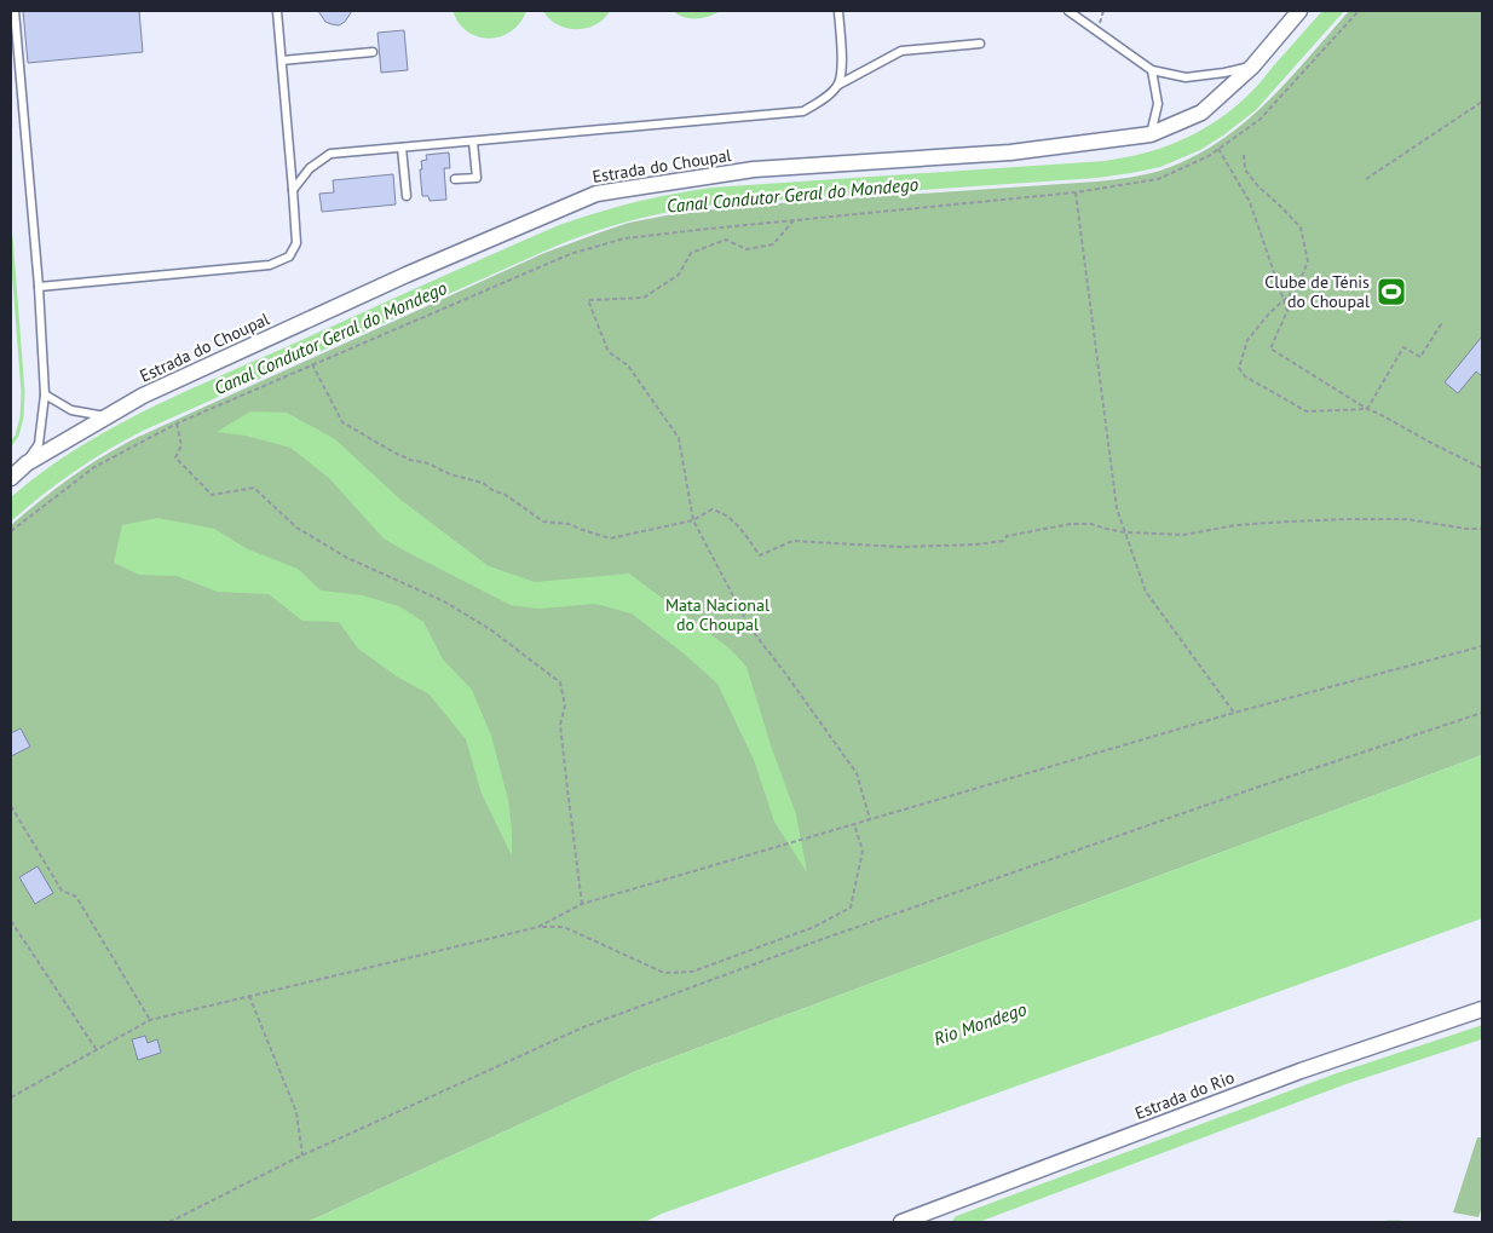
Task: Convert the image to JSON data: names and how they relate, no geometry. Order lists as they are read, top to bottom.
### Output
{
  "streets": {
    "street": ["Estrada do Choupal", "Estrada do Rio"]
  },
  "water": ["Canal Condutor Geral do Mondego", "Rio Mondego"],
  "parks": ["Mata Nacional do Choupal"],
  "places": {
    "sports": ["Clube de Ténis do Choupal"]
  }
}
